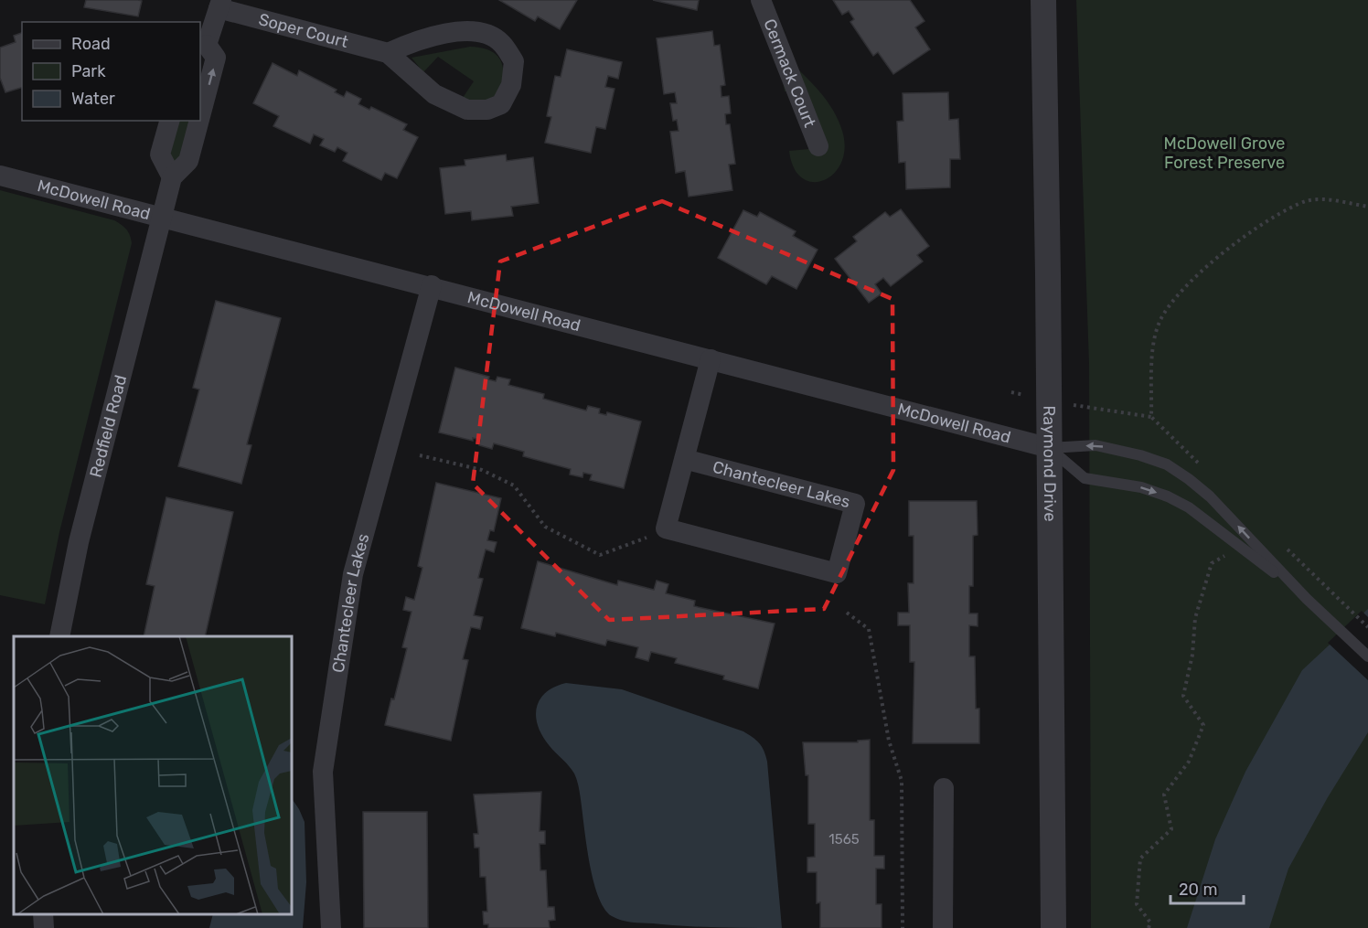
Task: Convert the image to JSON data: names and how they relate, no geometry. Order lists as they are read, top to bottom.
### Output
{
  "streets": {
    "street": [
      "Soper Court",
      "Cermack Court",
      "McDowell Road",
      "Redfield Road",
      "Raymond Drive",
      "Chantecleer Lakes"
    ]
  },
  "crossings": [
    ["McDowell Road", "Redfield Road"],
    ["McDowell Road", "Raymond Drive"],
    ["McDowell Road", "Chantecleer Lakes"]
  ],
  "parks": ["McDowell Grove Forest Preserve"],
  "house_numbers": ["1565"],
  "legend": ["Road", "Park", "Water"],
  "scale_bar": "20 m"
}
